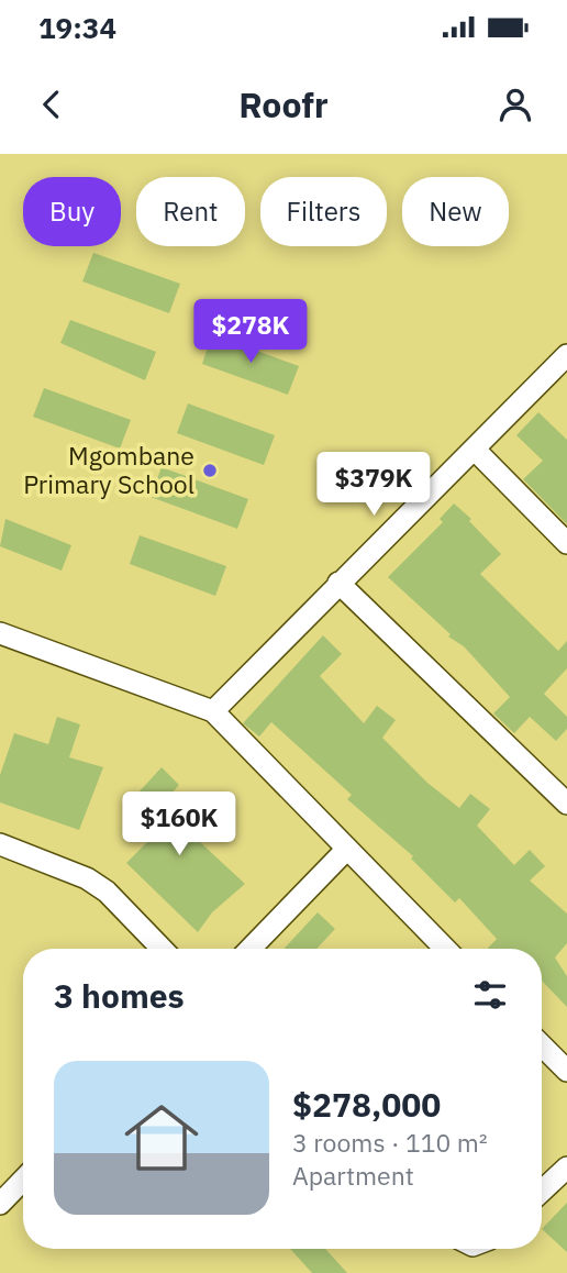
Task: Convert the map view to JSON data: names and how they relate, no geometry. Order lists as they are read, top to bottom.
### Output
{
  "places": ["Mgombane Primary School"],
  "page": {
    "status": "19:34",
    "header": "Roofr",
    "chip": [
      "Buy",
      "Rent",
      "Filters",
      "New"
    ],
    "price": ["$278K", "$379K", "$160K"],
    "heading": "3 homes",
    "list": [
      {
        "name": "$278,000",
        "note": "3 rooms · 110 m² · Apartment"
      }
    ]
  }
}
